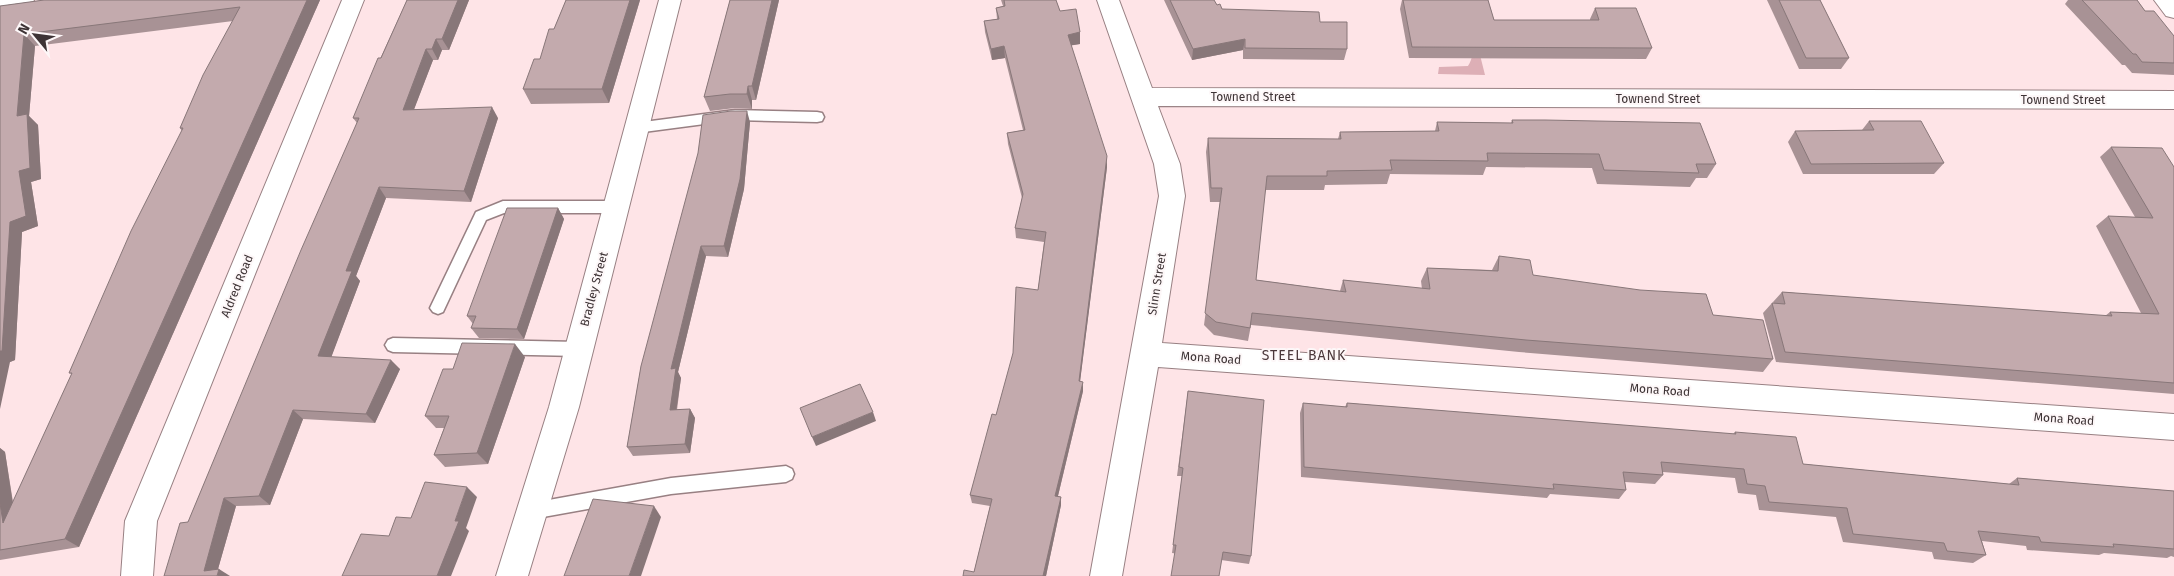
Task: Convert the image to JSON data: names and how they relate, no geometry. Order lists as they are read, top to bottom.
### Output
{
  "streets": {
    "street": [
      "Townend Street",
      "Slinn Street",
      "Aldred Road",
      "Bradley Street",
      "Mona Road"
    ]
  },
  "crossings": [
    ["Townend Street", "Slinn Street"],
    ["Slinn Street", "Mona Road"]
  ],
  "districts": ["STEEL BANK"],
  "north": "top left"
}
